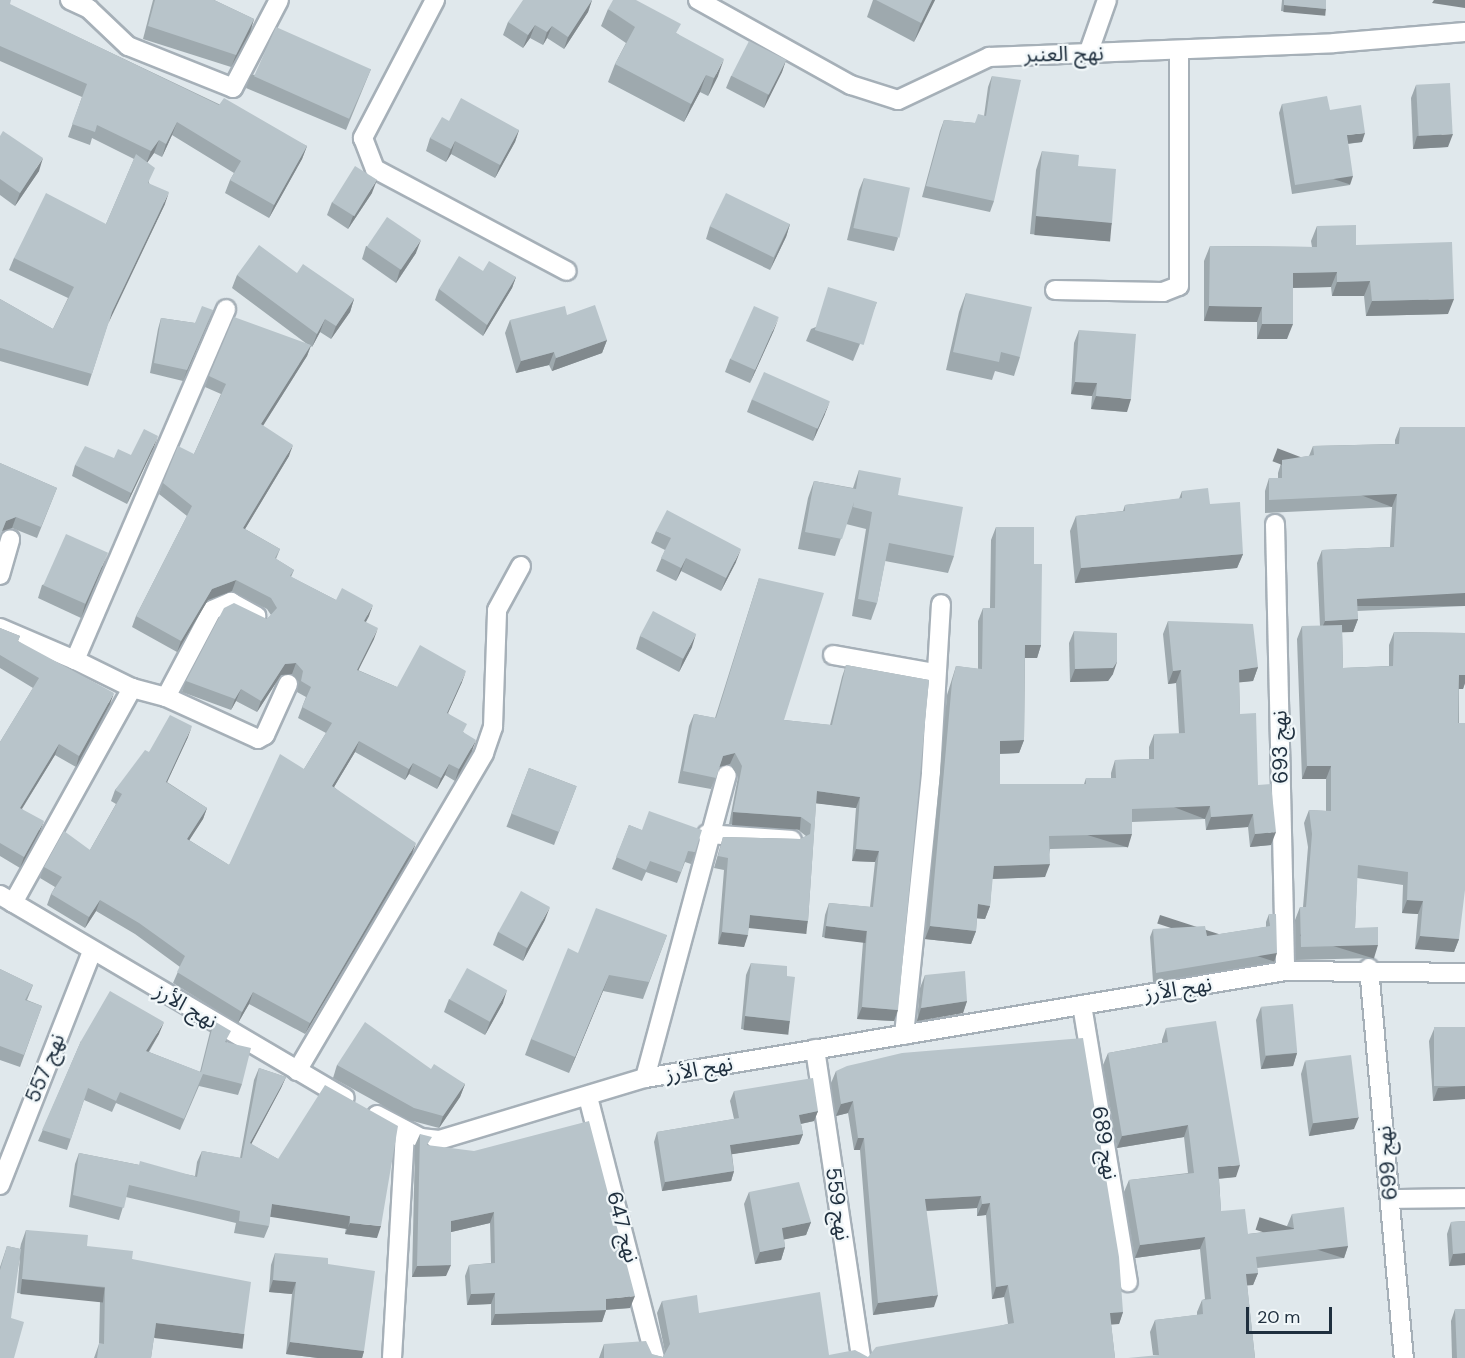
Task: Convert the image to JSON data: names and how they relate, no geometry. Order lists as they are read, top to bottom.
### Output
{
  "streets": {
    "street": [
      "نهج العنبر",
      "نهج 693",
      "نهج الأرز",
      "نهج 557",
      "نهج 689",
      "نهج 699",
      "نهج 559",
      "نهج 647"
    ]
  },
  "crossings": [
    ["نهج 693", "نهج الأرز"],
    ["نهج الأرز", "نهج 557"],
    ["نهج الأرز", "نهج 689"],
    ["نهج الأرز", "نهج 699"],
    ["نهج الأرز", "نهج 559"],
    ["نهج الأرز", "نهج 647"]
  ],
  "scale_bar": "20 m"
}
